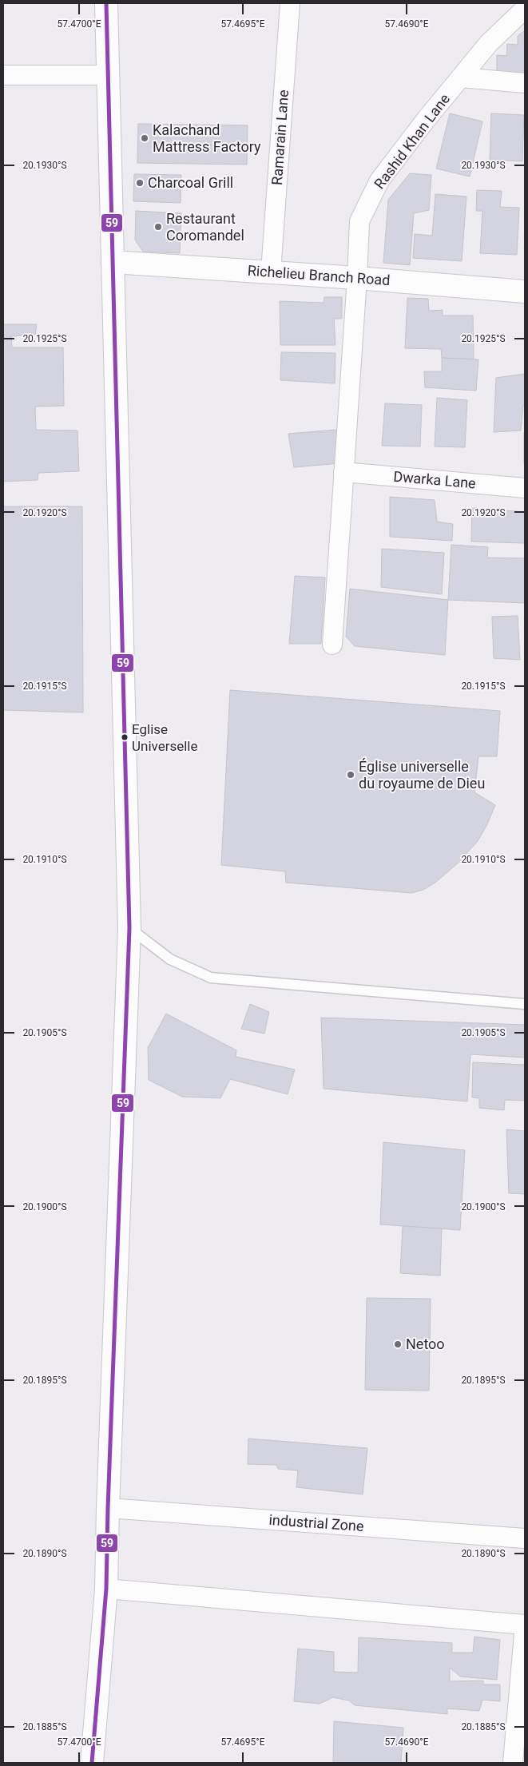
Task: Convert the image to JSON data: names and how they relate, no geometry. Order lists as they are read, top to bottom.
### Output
{
  "streets": {
    "main road": ["Richelieu Branch Road"],
    "street": [
      "Ramarain Lane",
      "Rashid Khan Lane",
      "Dwarka Lane",
      "industrial Zone"
    ]
  },
  "crossings": [
    ["Ramarain Lane", "Richelieu Branch Road"],
    ["Rashid Khan Lane", "Richelieu Branch Road"],
    ["Rashid Khan Lane", "Dwarka Lane"]
  ],
  "places": [
    "Kalachand Mattress Factory",
    "Charcoal Grill",
    "Restaurant Coromandel",
    "Eglise Universelle",
    "Église universelle du royaume de Dieu",
    "Netoo"
  ],
  "lines": ["transit line 59"],
  "coordinates": [
    "57.4700°E",
    "57.4695°E",
    "57.4690°E",
    "20.1930°S",
    "20.1925°S",
    "20.1920°S",
    "20.1915°S",
    "20.1910°S",
    "20.1905°S",
    "20.1900°S",
    "20.1895°S",
    "20.1890°S",
    "20.1885°S"
  ]
}
